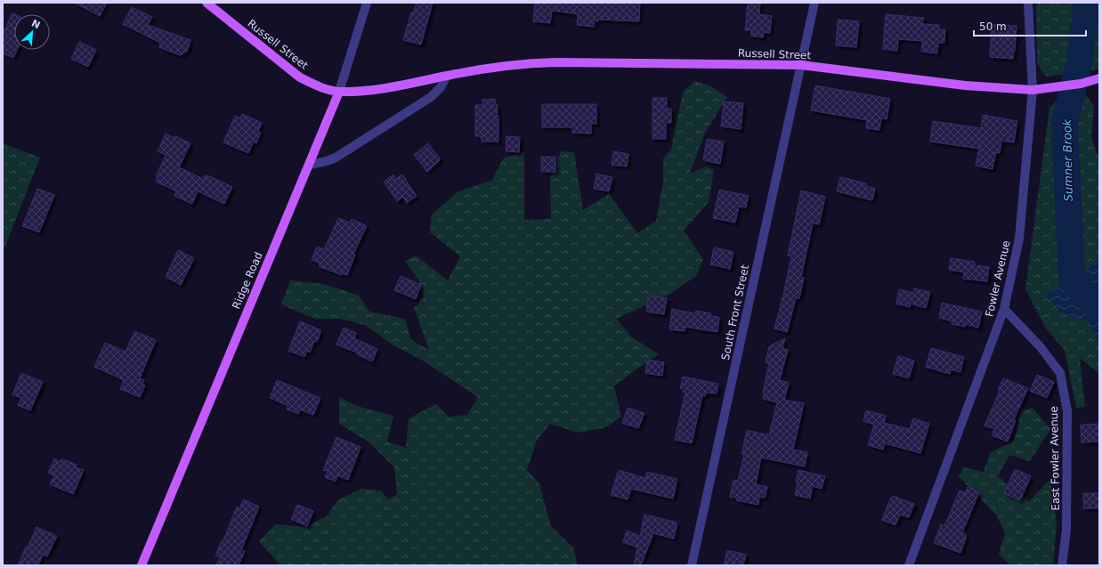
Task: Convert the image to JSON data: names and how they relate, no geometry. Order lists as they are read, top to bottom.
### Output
{
  "streets": {
    "main road": ["Russell Street", "Ridge Road"],
    "street": ["Fowler Avenue", "South Front Street", "East Fowler Avenue"]
  },
  "crossings": [
    ["Russell Street", "Fowler Avenue"],
    ["Russell Street", "Ridge Road"],
    ["Russell Street", "South Front Street"],
    ["Fowler Avenue", "East Fowler Avenue"]
  ],
  "water": ["Sumner Brook"],
  "scale_bar": "50 m",
  "north": "top right"
}
